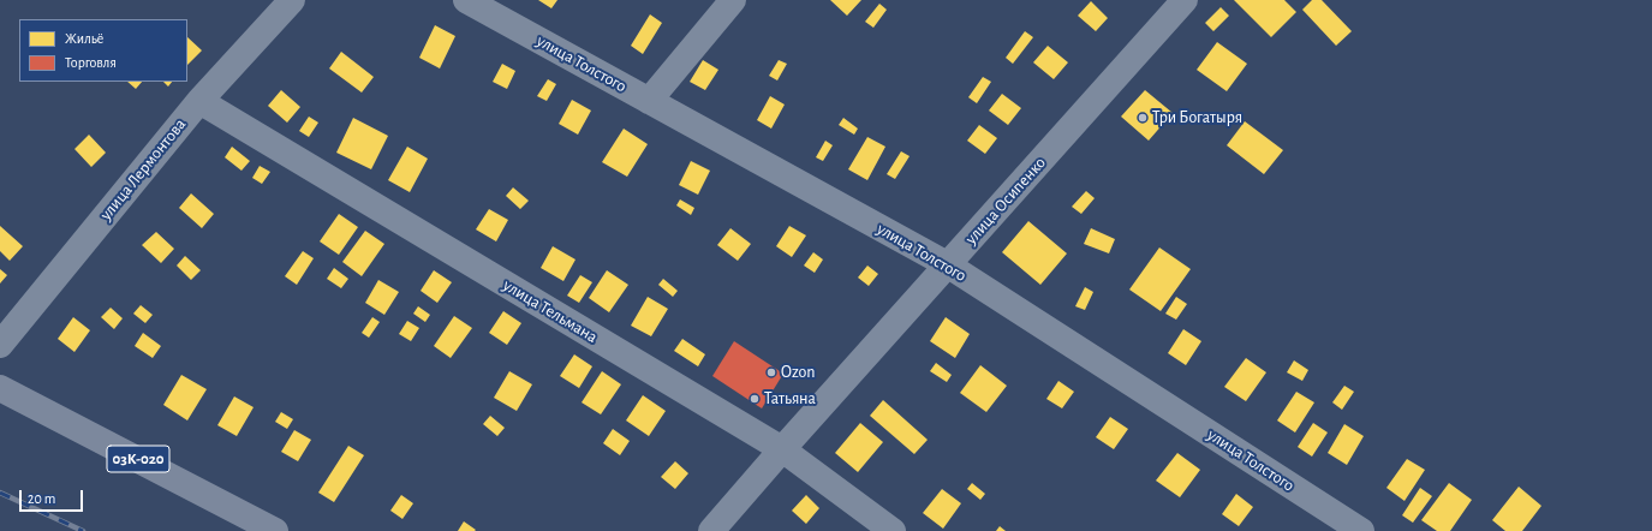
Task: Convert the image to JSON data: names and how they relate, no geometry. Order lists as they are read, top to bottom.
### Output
{
  "streets": {
    "main road": ["03К-020"],
    "street": [
      "улица Толстого",
      "улица Лермонтова",
      "улица Осипенко",
      "улица Тельмана"
    ]
  },
  "crossings": [
    ["улица Толстого", "улица Осипенко"],
    ["улица Лермонтова", "улица Тельмана"],
    ["улица Осипенко", "улица Тельмана"]
  ],
  "places": ["Три Богатыря", "Ozon", "Татьяна"],
  "legend": ["Жильё", "Торговля"],
  "scale_bar": "20 m"
}
